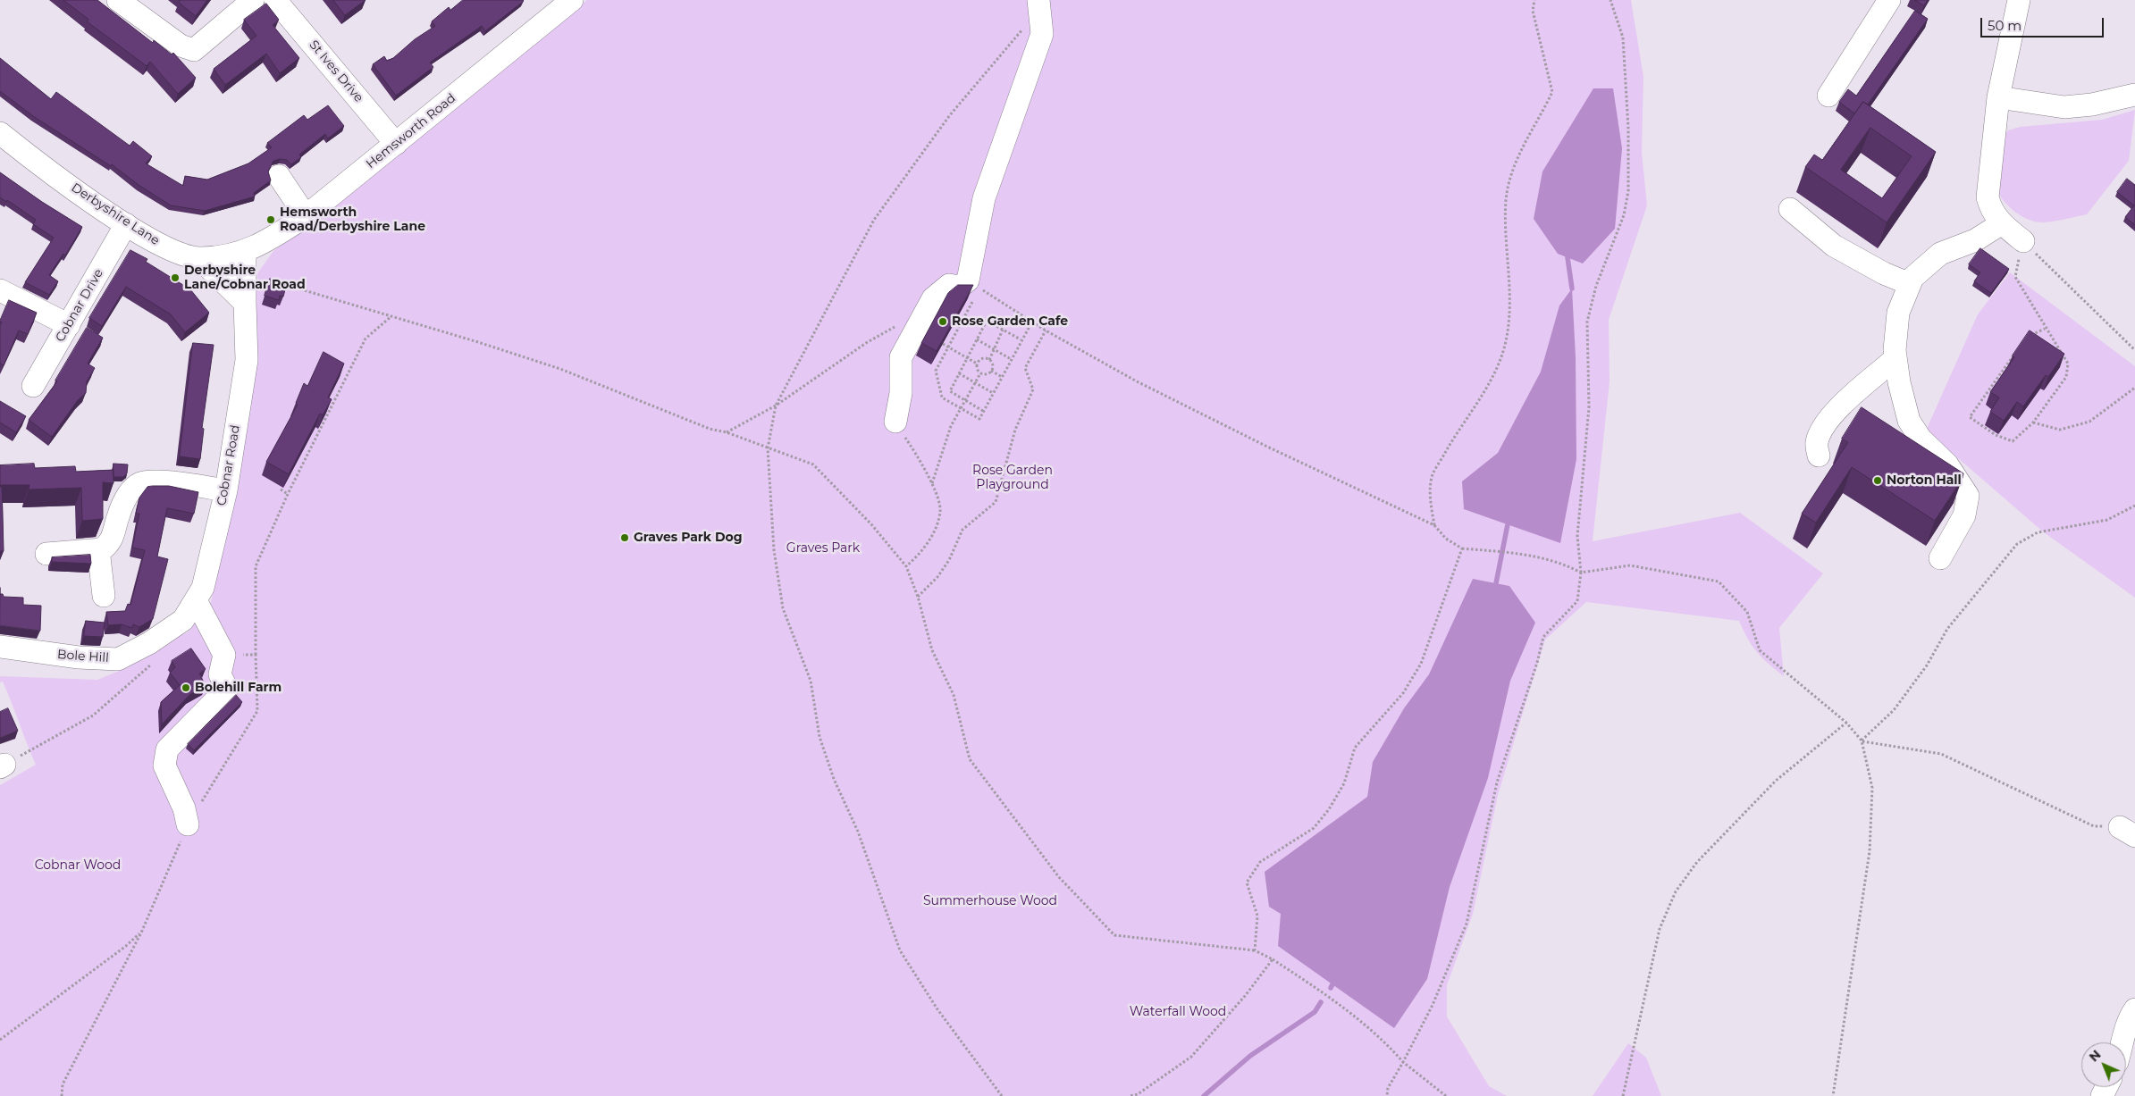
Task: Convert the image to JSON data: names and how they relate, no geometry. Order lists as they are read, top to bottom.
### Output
{
  "streets": {
    "street": [
      "St Ives Drive",
      "Hemsworth Road",
      "Derbyshire Lane",
      "Cobnar Drive",
      "Cobnar Road",
      "Bole Hill"
    ]
  },
  "crossings": [
    ["St Ives Drive", "Hemsworth Road"],
    ["Hemsworth Road", "Derbyshire Lane"],
    ["Hemsworth Road", "Cobnar Road"],
    ["Derbyshire Lane", "Cobnar Drive"],
    ["Derbyshire Lane", "Cobnar Road"],
    ["Cobnar Road", "Bole Hill"]
  ],
  "parks": [
    "Rose Garden Playground",
    "Graves Park",
    "Cobnar Wood",
    "Summerhouse Wood",
    "Waterfall Wood"
  ],
  "places": [
    "Hemsworth Road/Derbyshire Lane",
    "Derbyshire Lane/Cobnar Road",
    "Rose Garden Cafe",
    "Norton Hall",
    "Graves Park Dog",
    "Bolehill Farm"
  ],
  "scale_bar": "50 m",
  "north": "top left"
}
